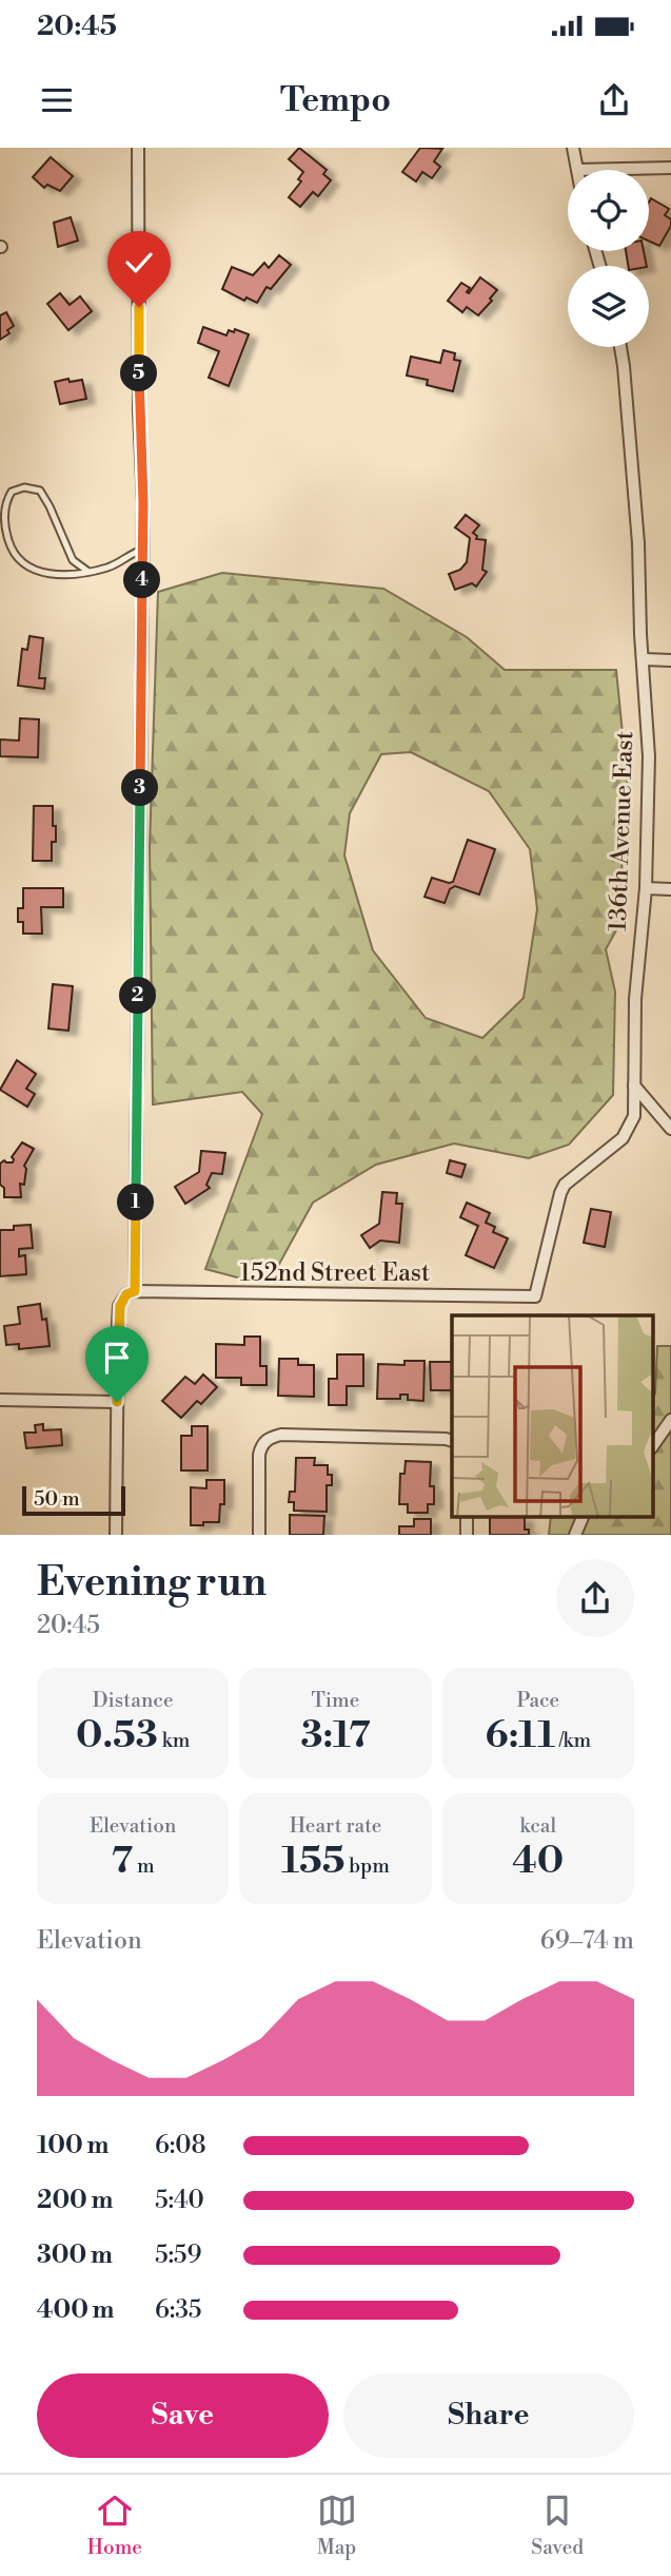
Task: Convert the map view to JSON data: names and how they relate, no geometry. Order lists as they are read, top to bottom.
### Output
{
  "streets": {
    "street": ["136th Avenue East", "152nd Street East"]
  },
  "crossings": [
    ["136th Avenue East", "152nd Street East"]
  ],
  "scale_bar": "50 m",
  "page": {
    "status": "20:45",
    "header": "Tempo",
    "pins": [
      "5",
      "4",
      "3",
      "2",
      "1"
    ],
    "scale": "50 m",
    "heading": ["Evening run", "20:45"],
    "stats": [
      ["Distance", "0.53 km"],
      ["Time", "3:17"],
      ["Pace", "6:11 /km"],
      ["Elevation", "7 m"],
      ["Heart rate", "155 bpm"],
      ["kcal", "40"]
    ],
    "chart": ["Elevation", "69–74 m"],
    "list": [
      {
        "name": "100 m",
        "note": "6:08"
      },
      {
        "name": "200 m",
        "note": "5:40"
      },
      {
        "name": "300 m",
        "note": "5:59"
      },
      {
        "name": "400 m",
        "note": "6:35"
      }
    ],
    "buttons": ["Save", "Share"],
    "tabs": ["Home", "Map", "Saved"]
  }
}
